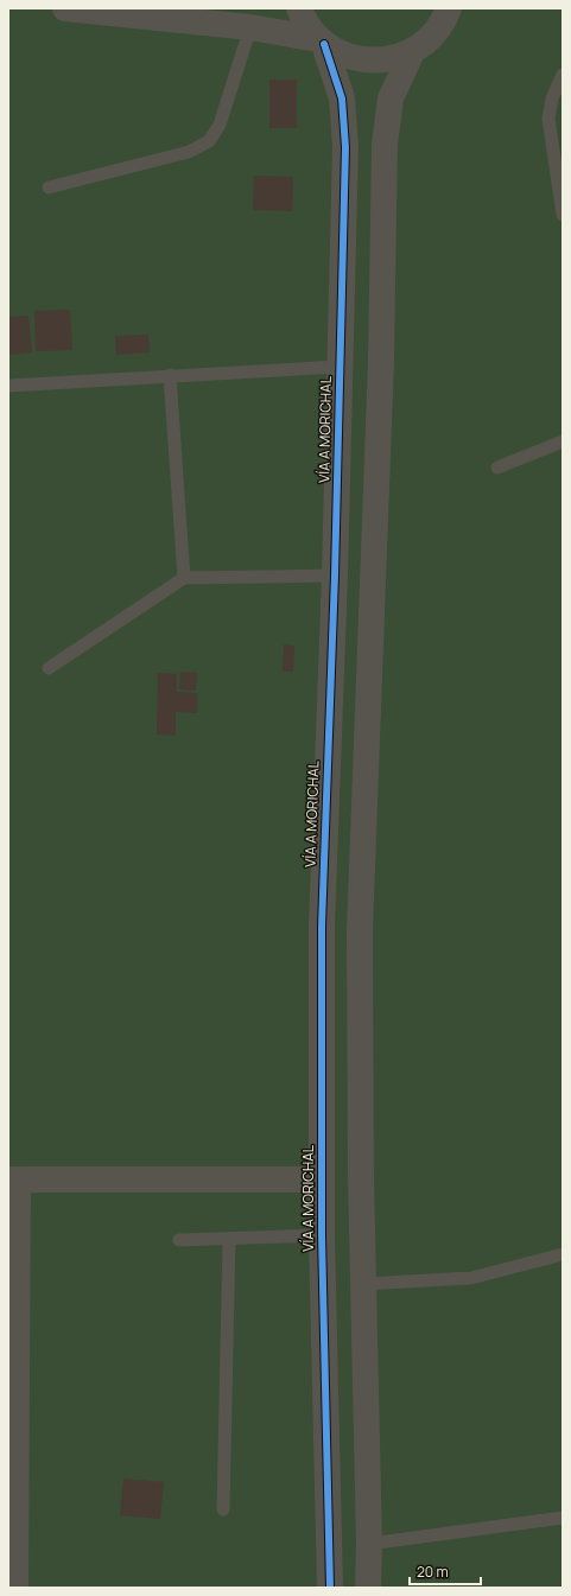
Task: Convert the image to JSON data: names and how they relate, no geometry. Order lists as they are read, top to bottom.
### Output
{
  "streets": {
    "street": ["VÍA A MORICHAL"]
  },
  "scale_bar": "20 m"
}
